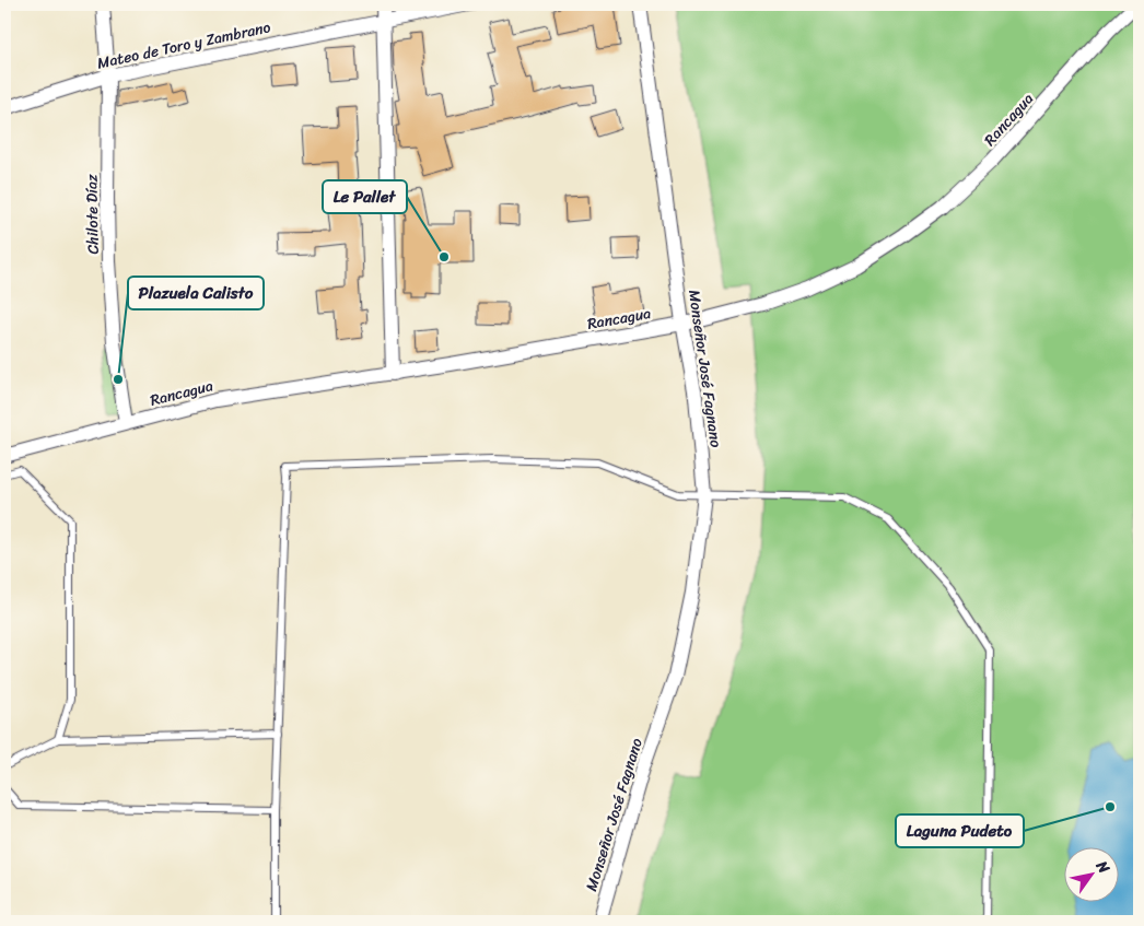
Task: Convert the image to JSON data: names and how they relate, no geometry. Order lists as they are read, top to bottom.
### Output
{
  "streets": {
    "street": [
      "Mateo de Toro y Zambrano",
      "Rancagua",
      "Chilote Díaz",
      "Monseñor José Fagnano"
    ]
  },
  "crossings": [
    ["Mateo de Toro y Zambrano", "Chilote Díaz"],
    ["Rancagua", "Chilote Díaz"],
    ["Rancagua", "Monseñor José Fagnano"]
  ],
  "places": ["Le Pallet", "Plazuela Calisto", "Laguna Pudeto"],
  "north": "top right"
}
